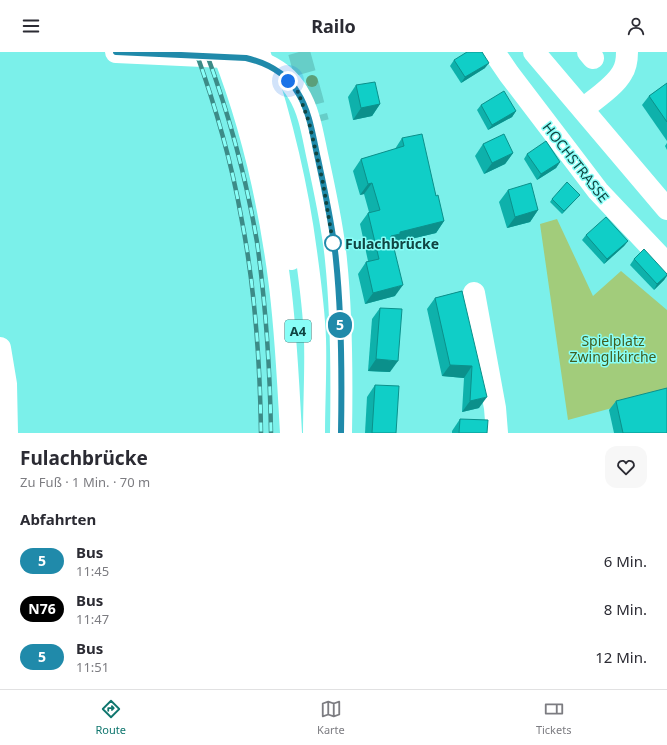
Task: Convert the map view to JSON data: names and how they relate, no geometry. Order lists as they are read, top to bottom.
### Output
{
  "streets": {
    "main road": ["HOCHSTRASSE", "A4"]
  },
  "parks": ["Spielplatz Zwinglikirche"],
  "places": ["Fulachbrücke"],
  "lines": ["bus line 5"],
  "page": {
    "header": "Railo",
    "on_map": "5",
    "heading": [
      ["Fulachbrücke", "Zu Fuß · 1 Min. · 70 m"],
      "Abfahrten"
    ],
    "list": [
      {
        "mark": "5",
        "name": "Bus",
        "note": "11:45",
        "value": "6 Min."
      },
      {
        "mark": "N76",
        "name": "Bus",
        "note": "11:47",
        "value": "8 Min."
      },
      {
        "mark": "5",
        "name": "Bus",
        "note": "11:51",
        "value": "12 Min."
      }
    ],
    "tabs": ["Route", "Karte", "Tickets"]
  }
}
